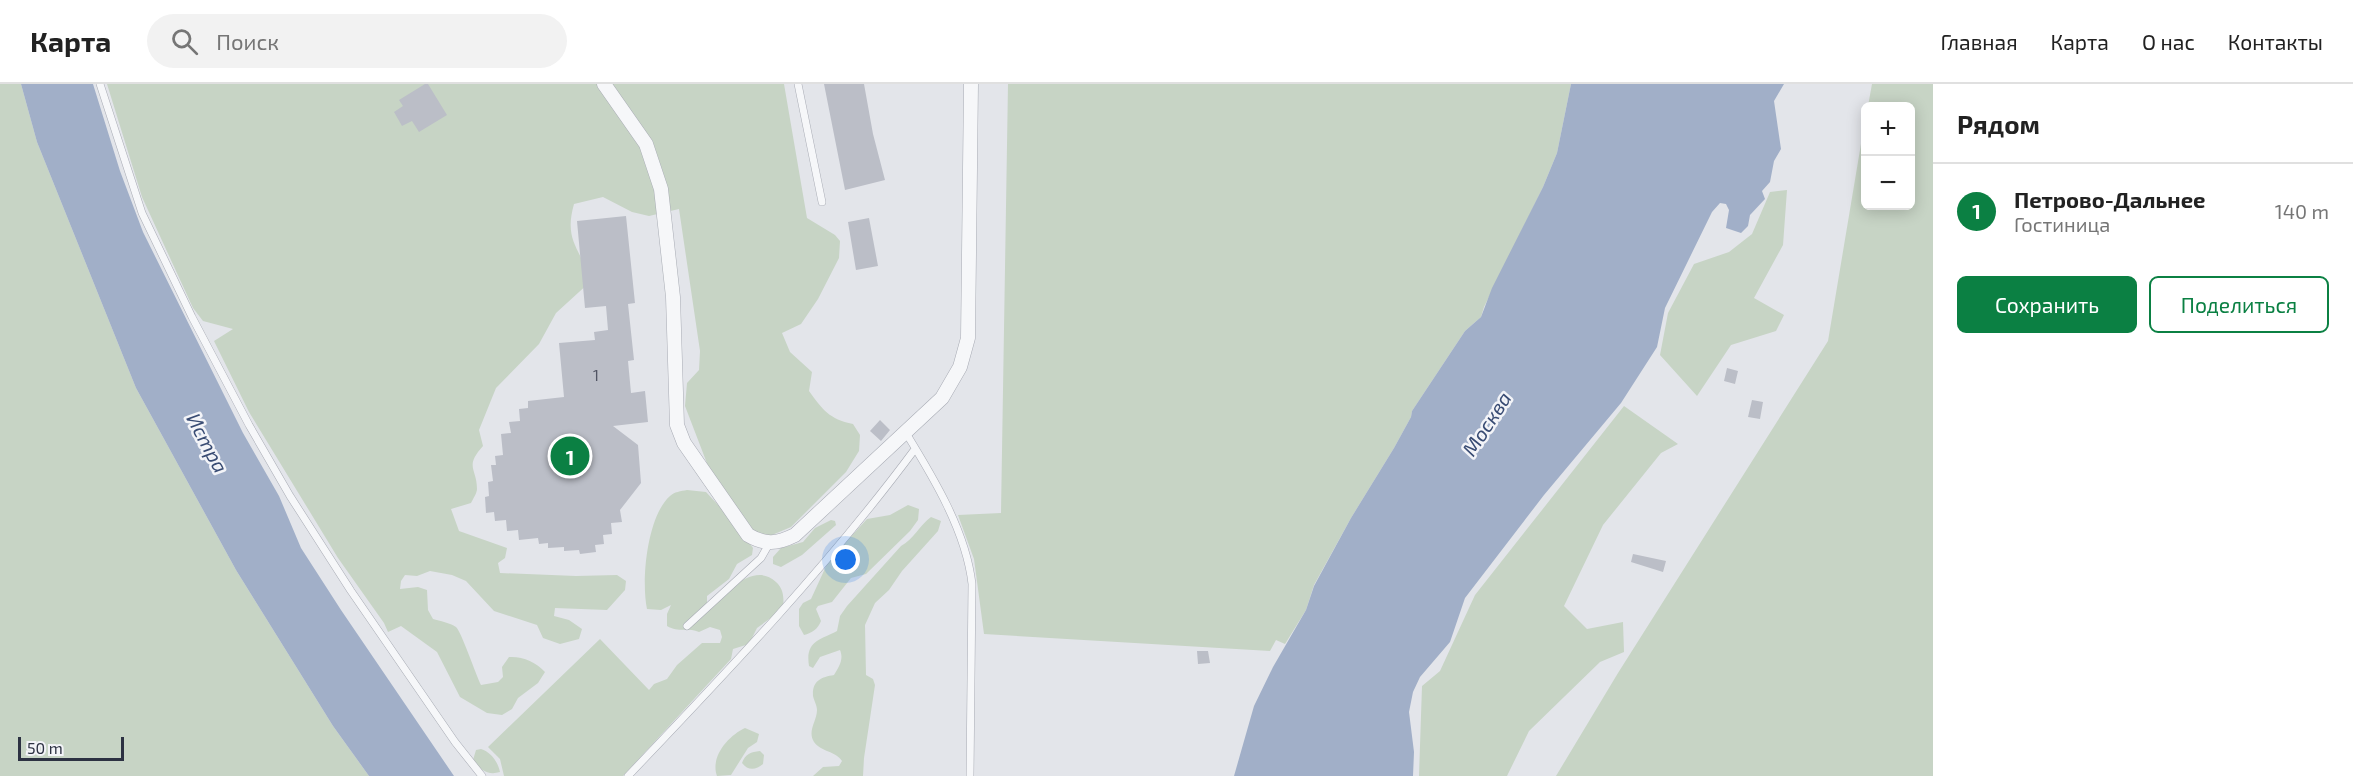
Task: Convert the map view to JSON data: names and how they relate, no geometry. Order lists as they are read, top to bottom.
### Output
{
  "water": ["Москва", "Истра"],
  "house_numbers": ["1"],
  "scale_bar": "50 m",
  "page": {
    "header": "Карта",
    "search": "Поиск",
    "nav": [
      "Главная",
      "Карта",
      "О нас",
      "Контакты"
    ],
    "heading": "Рядом",
    "map_buttons": ["+", "−"],
    "list": [
      {
        "mark": "1",
        "name": "Петрово-Дальнее",
        "note": "Гостиница",
        "value": "140 m"
      }
    ],
    "buttons": ["Сохранить", "Поделиться"],
    "pins": "1",
    "scale": "50 m"
  }
}
